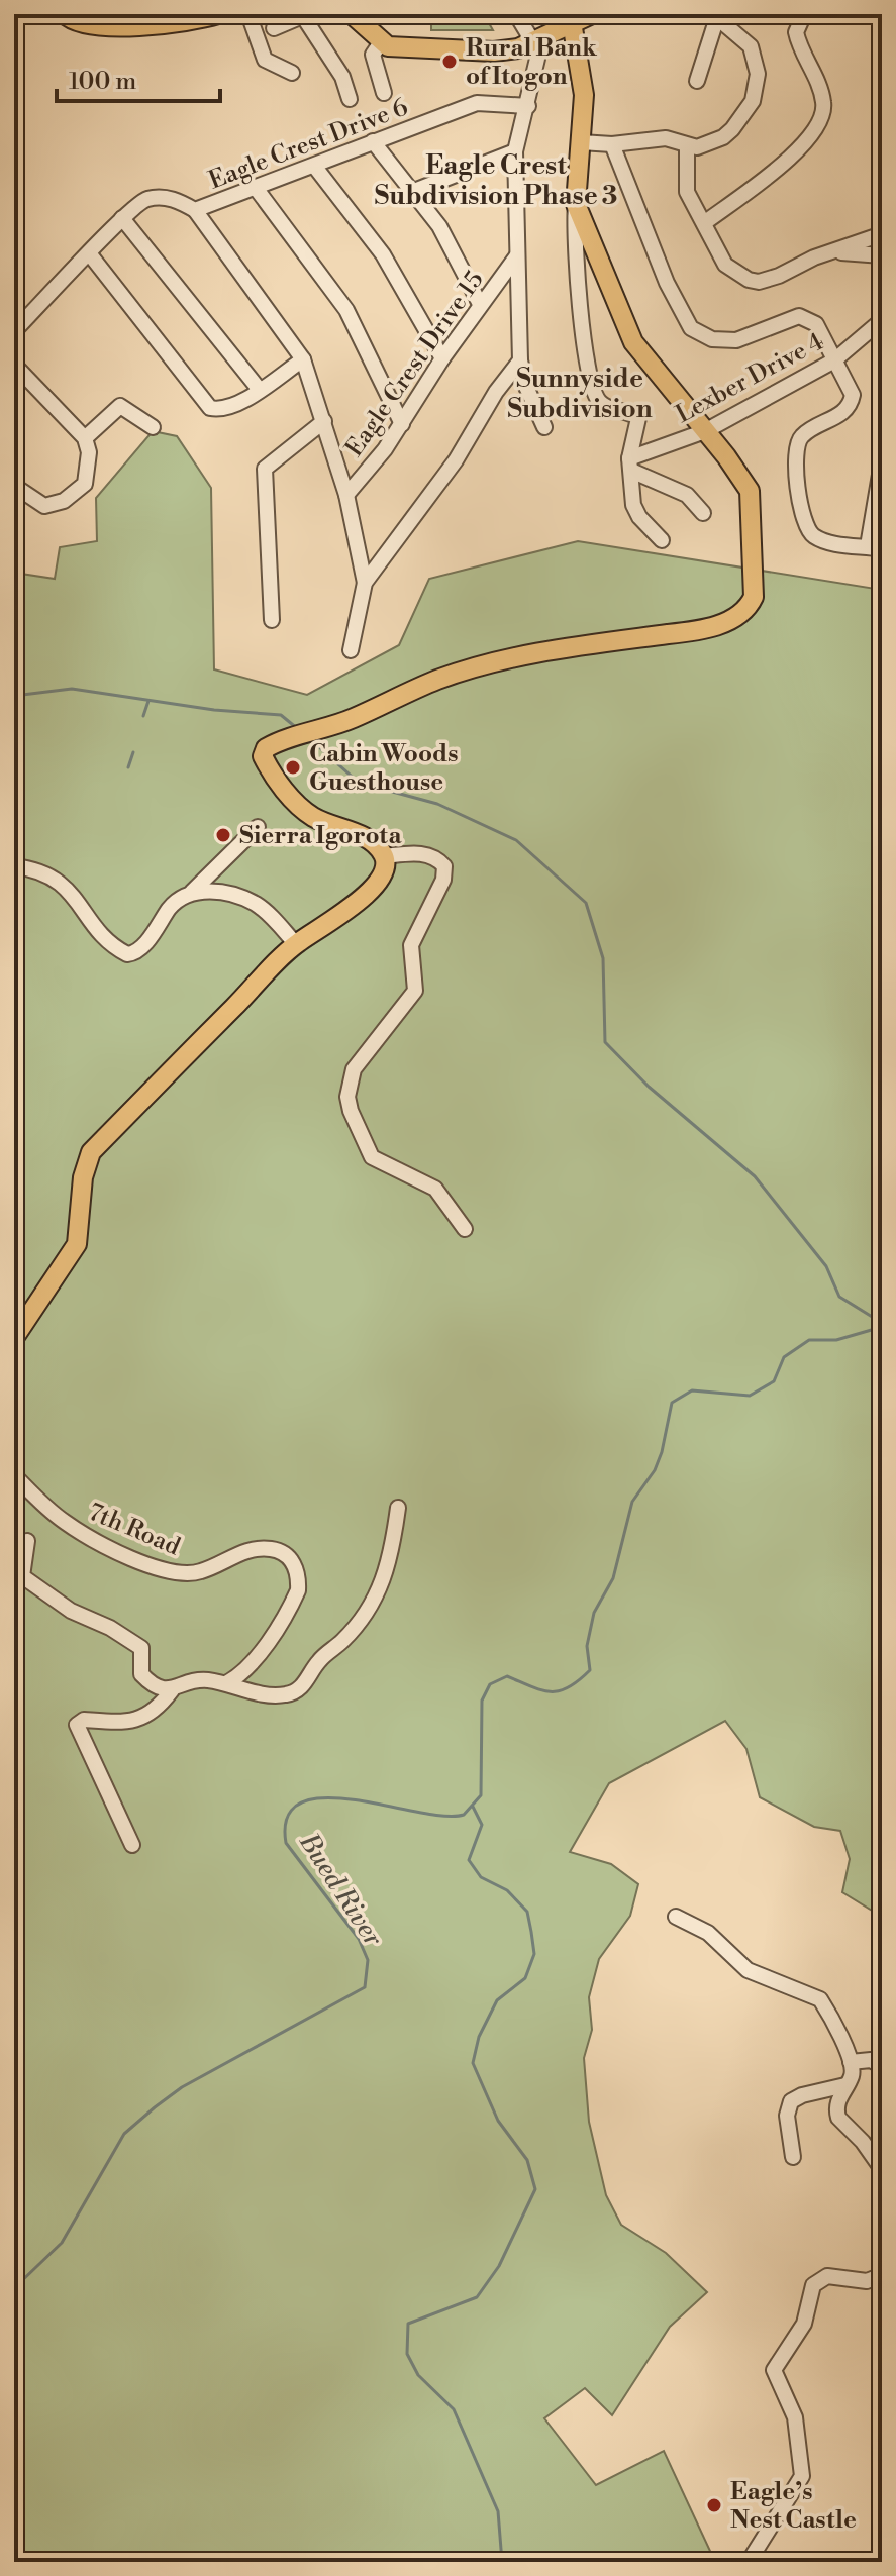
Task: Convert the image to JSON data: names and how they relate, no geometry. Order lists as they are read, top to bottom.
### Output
{
  "streets": {
    "street": [
      "Eagle Crest Drive 6",
      "Eagle Crest Drive 15",
      "Lexber Drive 4",
      "7th Road"
    ]
  },
  "districts": ["Eagle Crest Subdivision Phase 3", "Sunnyside Subdivision"],
  "water": ["Bued River"],
  "places": [
    "Rural Bank of Itogon",
    "Cabin Woods Guesthouse",
    "Sierra Igorota",
    "Eagle’s Nest Castle"
  ],
  "scale_bar": "100 m"
}
